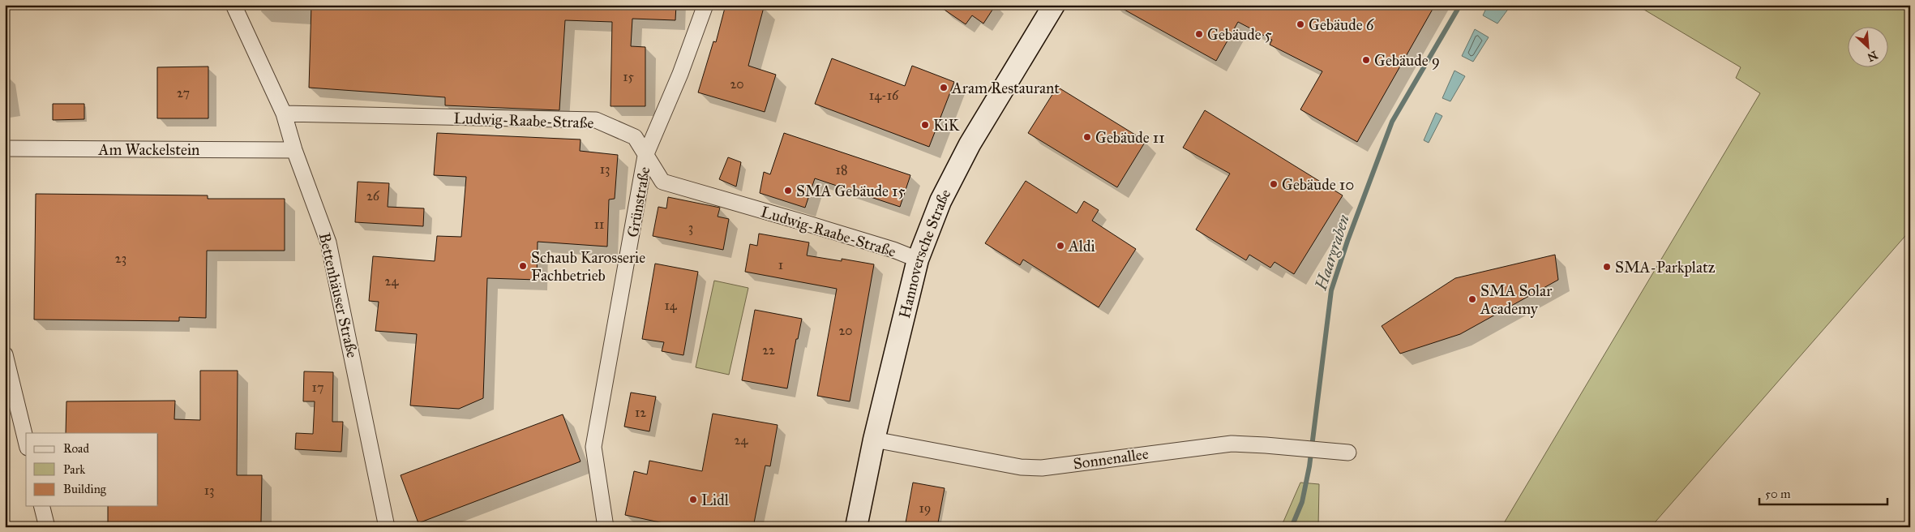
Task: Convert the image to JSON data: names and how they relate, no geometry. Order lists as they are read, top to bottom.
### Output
{
  "streets": {
    "main road": ["Hannoversche Straße"],
    "street": [
      "Ludwig-Raabe-Straße",
      "Am Wackelstein",
      "Grünstraße",
      "Bettenhäuser Straße",
      "Sonnenallee"
    ]
  },
  "crossings": [
    ["Ludwig-Raabe-Straße", "Grünstraße"],
    ["Ludwig-Raabe-Straße", "Hannoversche Straße"],
    ["Ludwig-Raabe-Straße", "Bettenhäuser Straße"],
    ["Am Wackelstein", "Bettenhäuser Straße"],
    ["Hannoversche Straße", "Sonnenallee"]
  ],
  "water": ["Haargraben"],
  "places": [
    "Gebäude 6",
    "Gebäude 5",
    "Gebäude 9",
    "Aram Restaurant",
    "KiK",
    "Gebäude 11",
    "Gebäude 10",
    "SMA Gebäude 15",
    "Aldi",
    "Schaub Karosserie Fachbetrieb",
    "SMA-Parkplatz",
    "SMA Solar Academy",
    "Lidl"
  ],
  "house_numbers": [
    "15",
    "20",
    "27",
    "14-16",
    "13",
    "18",
    "26",
    "11",
    "3",
    "23",
    "1",
    "24",
    "14",
    "20",
    "22",
    "17",
    "12",
    "24",
    "13",
    "19"
  ],
  "legend": ["Road", "Park", "Building"],
  "scale_bar": "50 m",
  "north": "bottom right"
}
